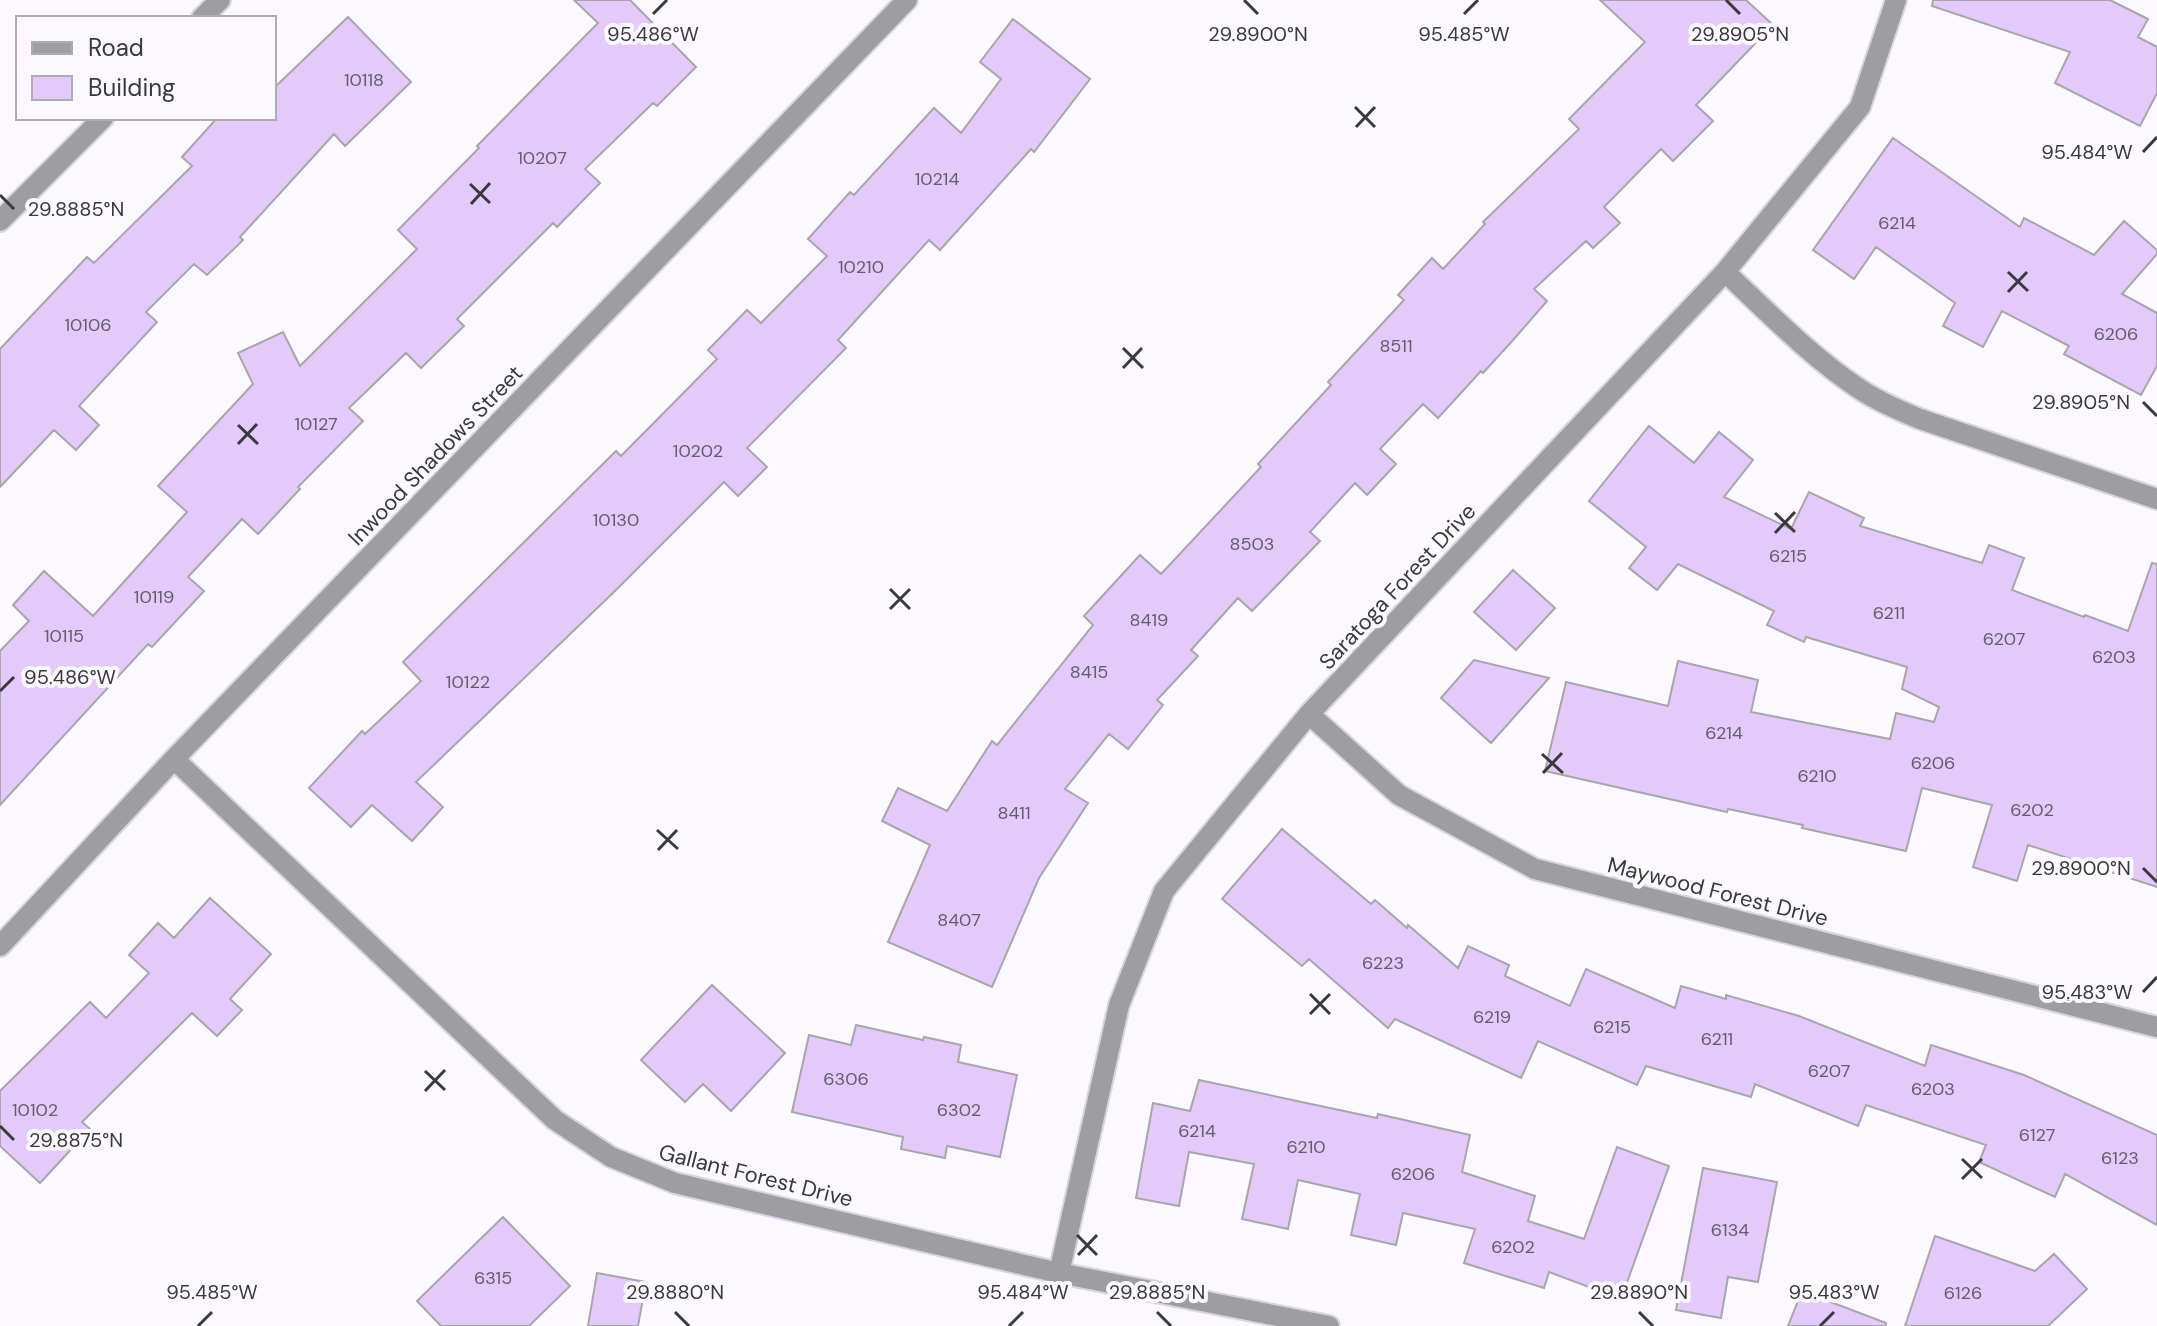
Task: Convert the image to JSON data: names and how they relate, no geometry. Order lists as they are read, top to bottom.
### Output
{
  "streets": {
    "street": [
      "Inwood Shadows Street",
      "Saratoga Forest Drive",
      "Maywood Forest Drive",
      "Gallant Forest Drive"
    ]
  },
  "crossings": [
    ["Inwood Shadows Street", "Gallant Forest Drive"],
    ["Saratoga Forest Drive", "Maywood Forest Drive"],
    ["Saratoga Forest Drive", "Gallant Forest Drive"]
  ],
  "house_numbers": [
    "10118",
    "10207",
    "10214",
    "6214",
    "10210",
    "10106",
    "6206",
    "8511",
    "10127",
    "10202",
    "10130",
    "8503",
    "6215",
    "10119",
    "6211",
    "8419",
    "10115",
    "6207",
    "6203",
    "8415",
    "10122",
    "6214",
    "6206",
    "6210",
    "6202",
    "8411",
    "8407",
    "6223",
    "6219",
    "6215",
    "6211",
    "6207",
    "6306",
    "6203",
    "10102",
    "6302",
    "6214",
    "6127",
    "6210",
    "6123",
    "6206",
    "6134",
    "6202",
    "6315",
    "6126"
  ],
  "legend": ["Road", "Building"],
  "coordinates": [
    "29.8900°N",
    "29.8905°N",
    "95.486°W",
    "95.485°W",
    "95.484°W",
    "29.8885°N",
    "95.483°W",
    "29.8875°N",
    "29.8880°N",
    "29.8890°N"
  ]
}
